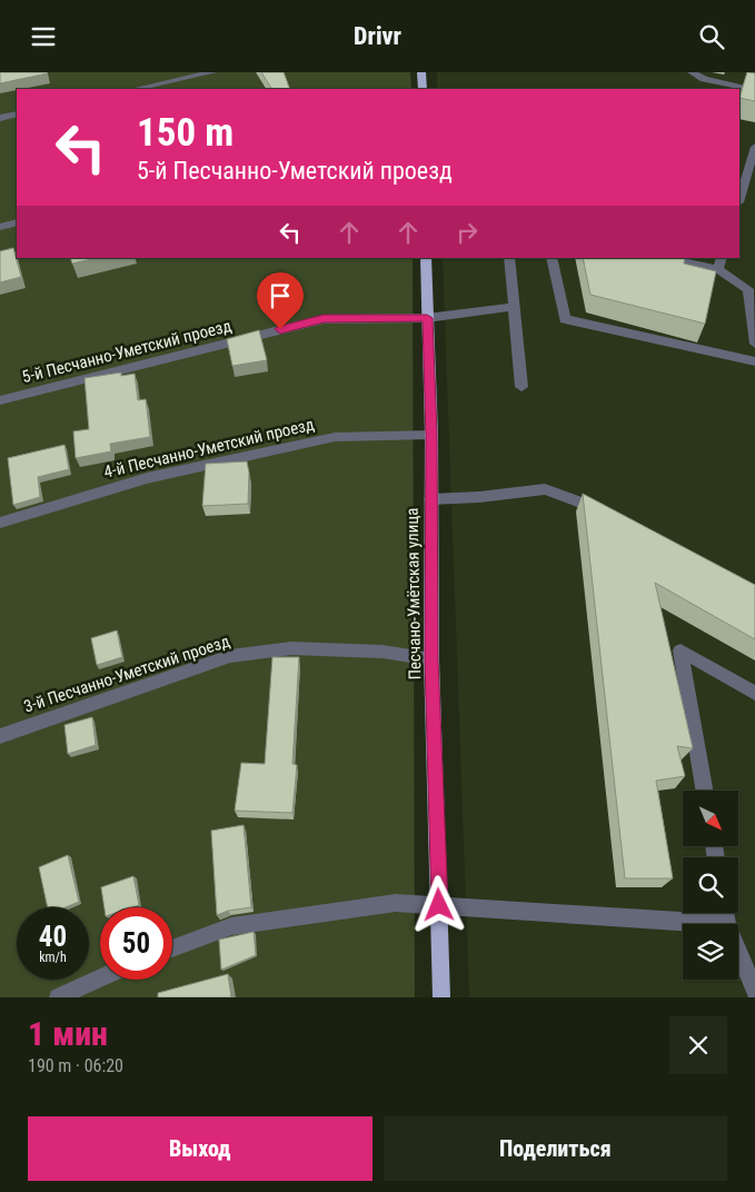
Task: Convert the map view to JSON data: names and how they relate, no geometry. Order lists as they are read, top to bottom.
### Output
{
  "streets": {
    "main road": ["Песчано-Умётская улица"],
    "lane": ["5-й Песчанно-Уметский проезд", "4-й Песчанно-Уметский проезд", "3-й Песчанно-Уметский проезд"]
  },
  "crossings": [
    ["5-й Песчанно-Уметский проезд", "Песчано-Умётская улица"],
    ["4-й Песчанно-Уметский проезд", "Песчано-Умётская улица"],
    ["Песчано-Умётская улица", "3-й Песчанно-Уметский проезд"]
  ],
  "north": "bottom right",
  "page": {
    "header": "Drivr",
    "turn": ["150 m", "5-й Песчанно-Уметский проезд"],
    "speed": "40 km/h",
    "limit": "50",
    "heading": ["1 мин", "190 m · 06:20"],
    "buttons": ["Выход", "Поделиться"]
  }
}
